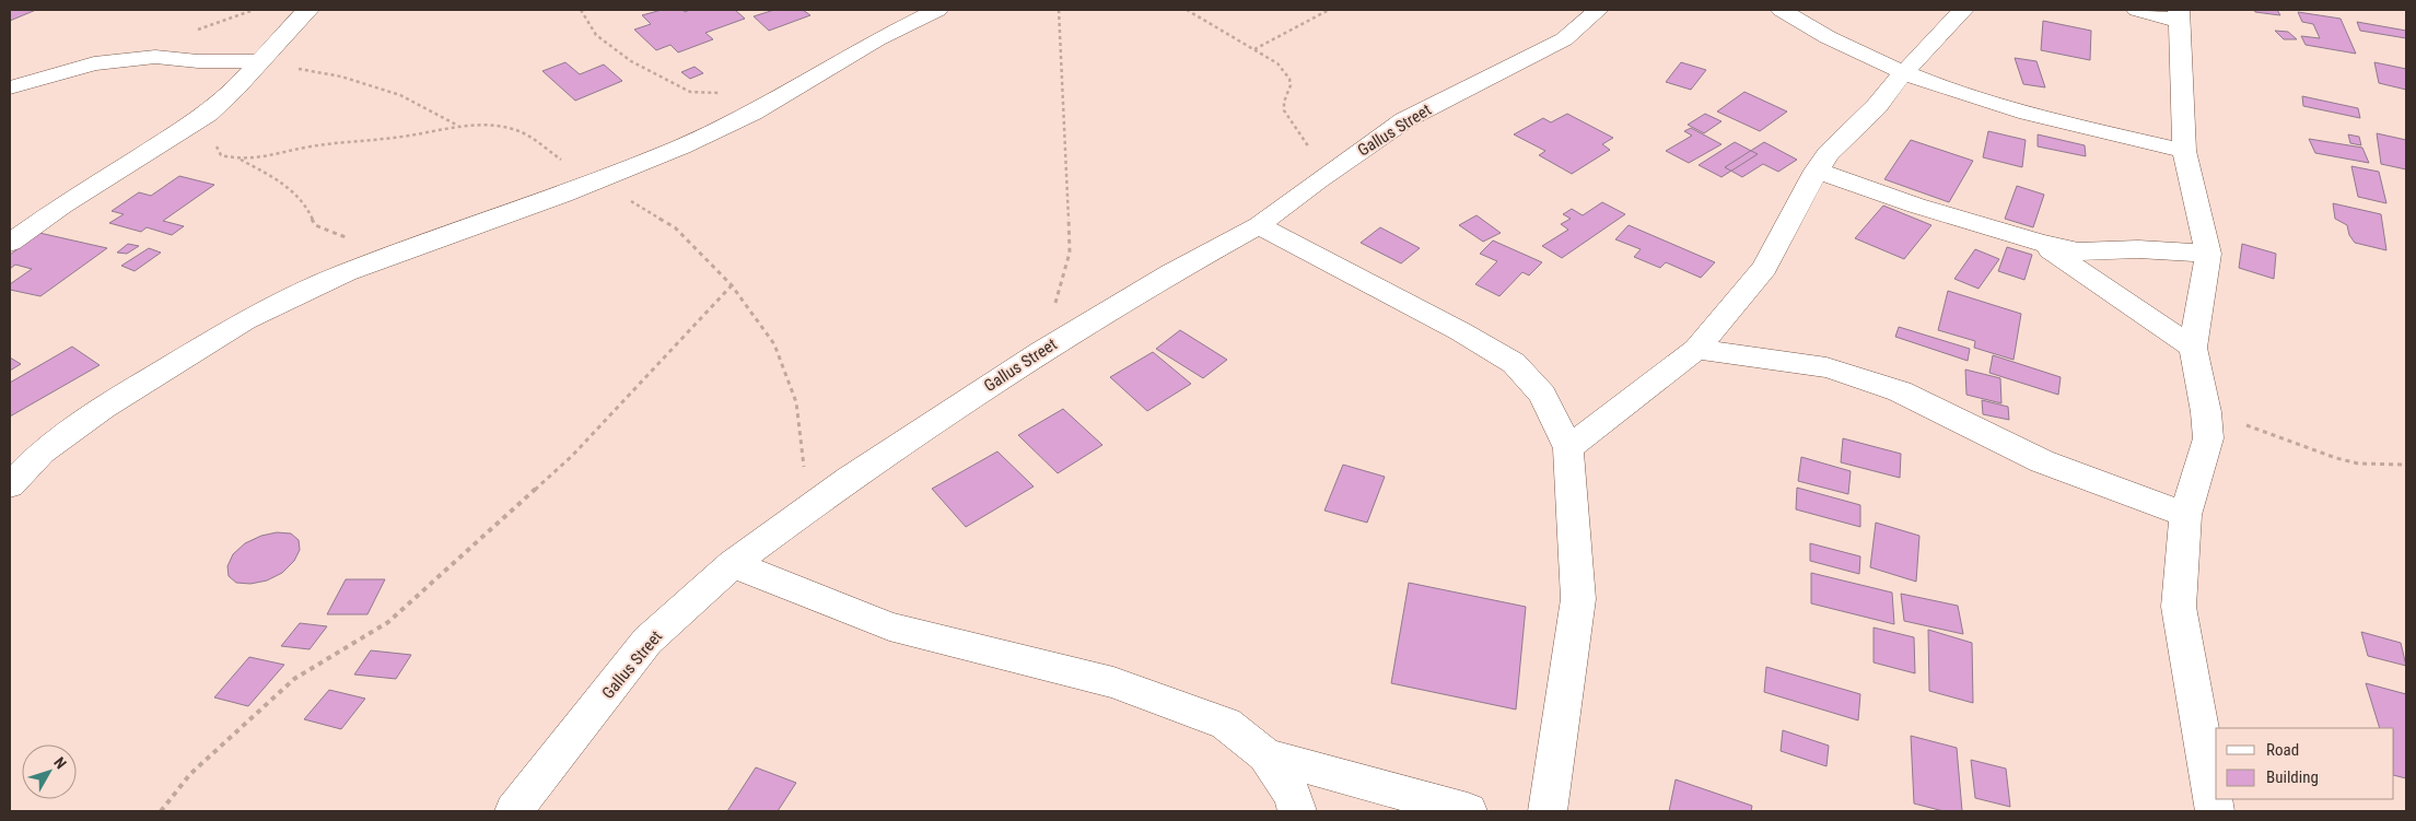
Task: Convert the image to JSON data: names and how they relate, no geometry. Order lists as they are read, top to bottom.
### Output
{
  "streets": {
    "street": ["Gallus Street"]
  },
  "legend": ["Road", "Building"],
  "north": "top right"
}
